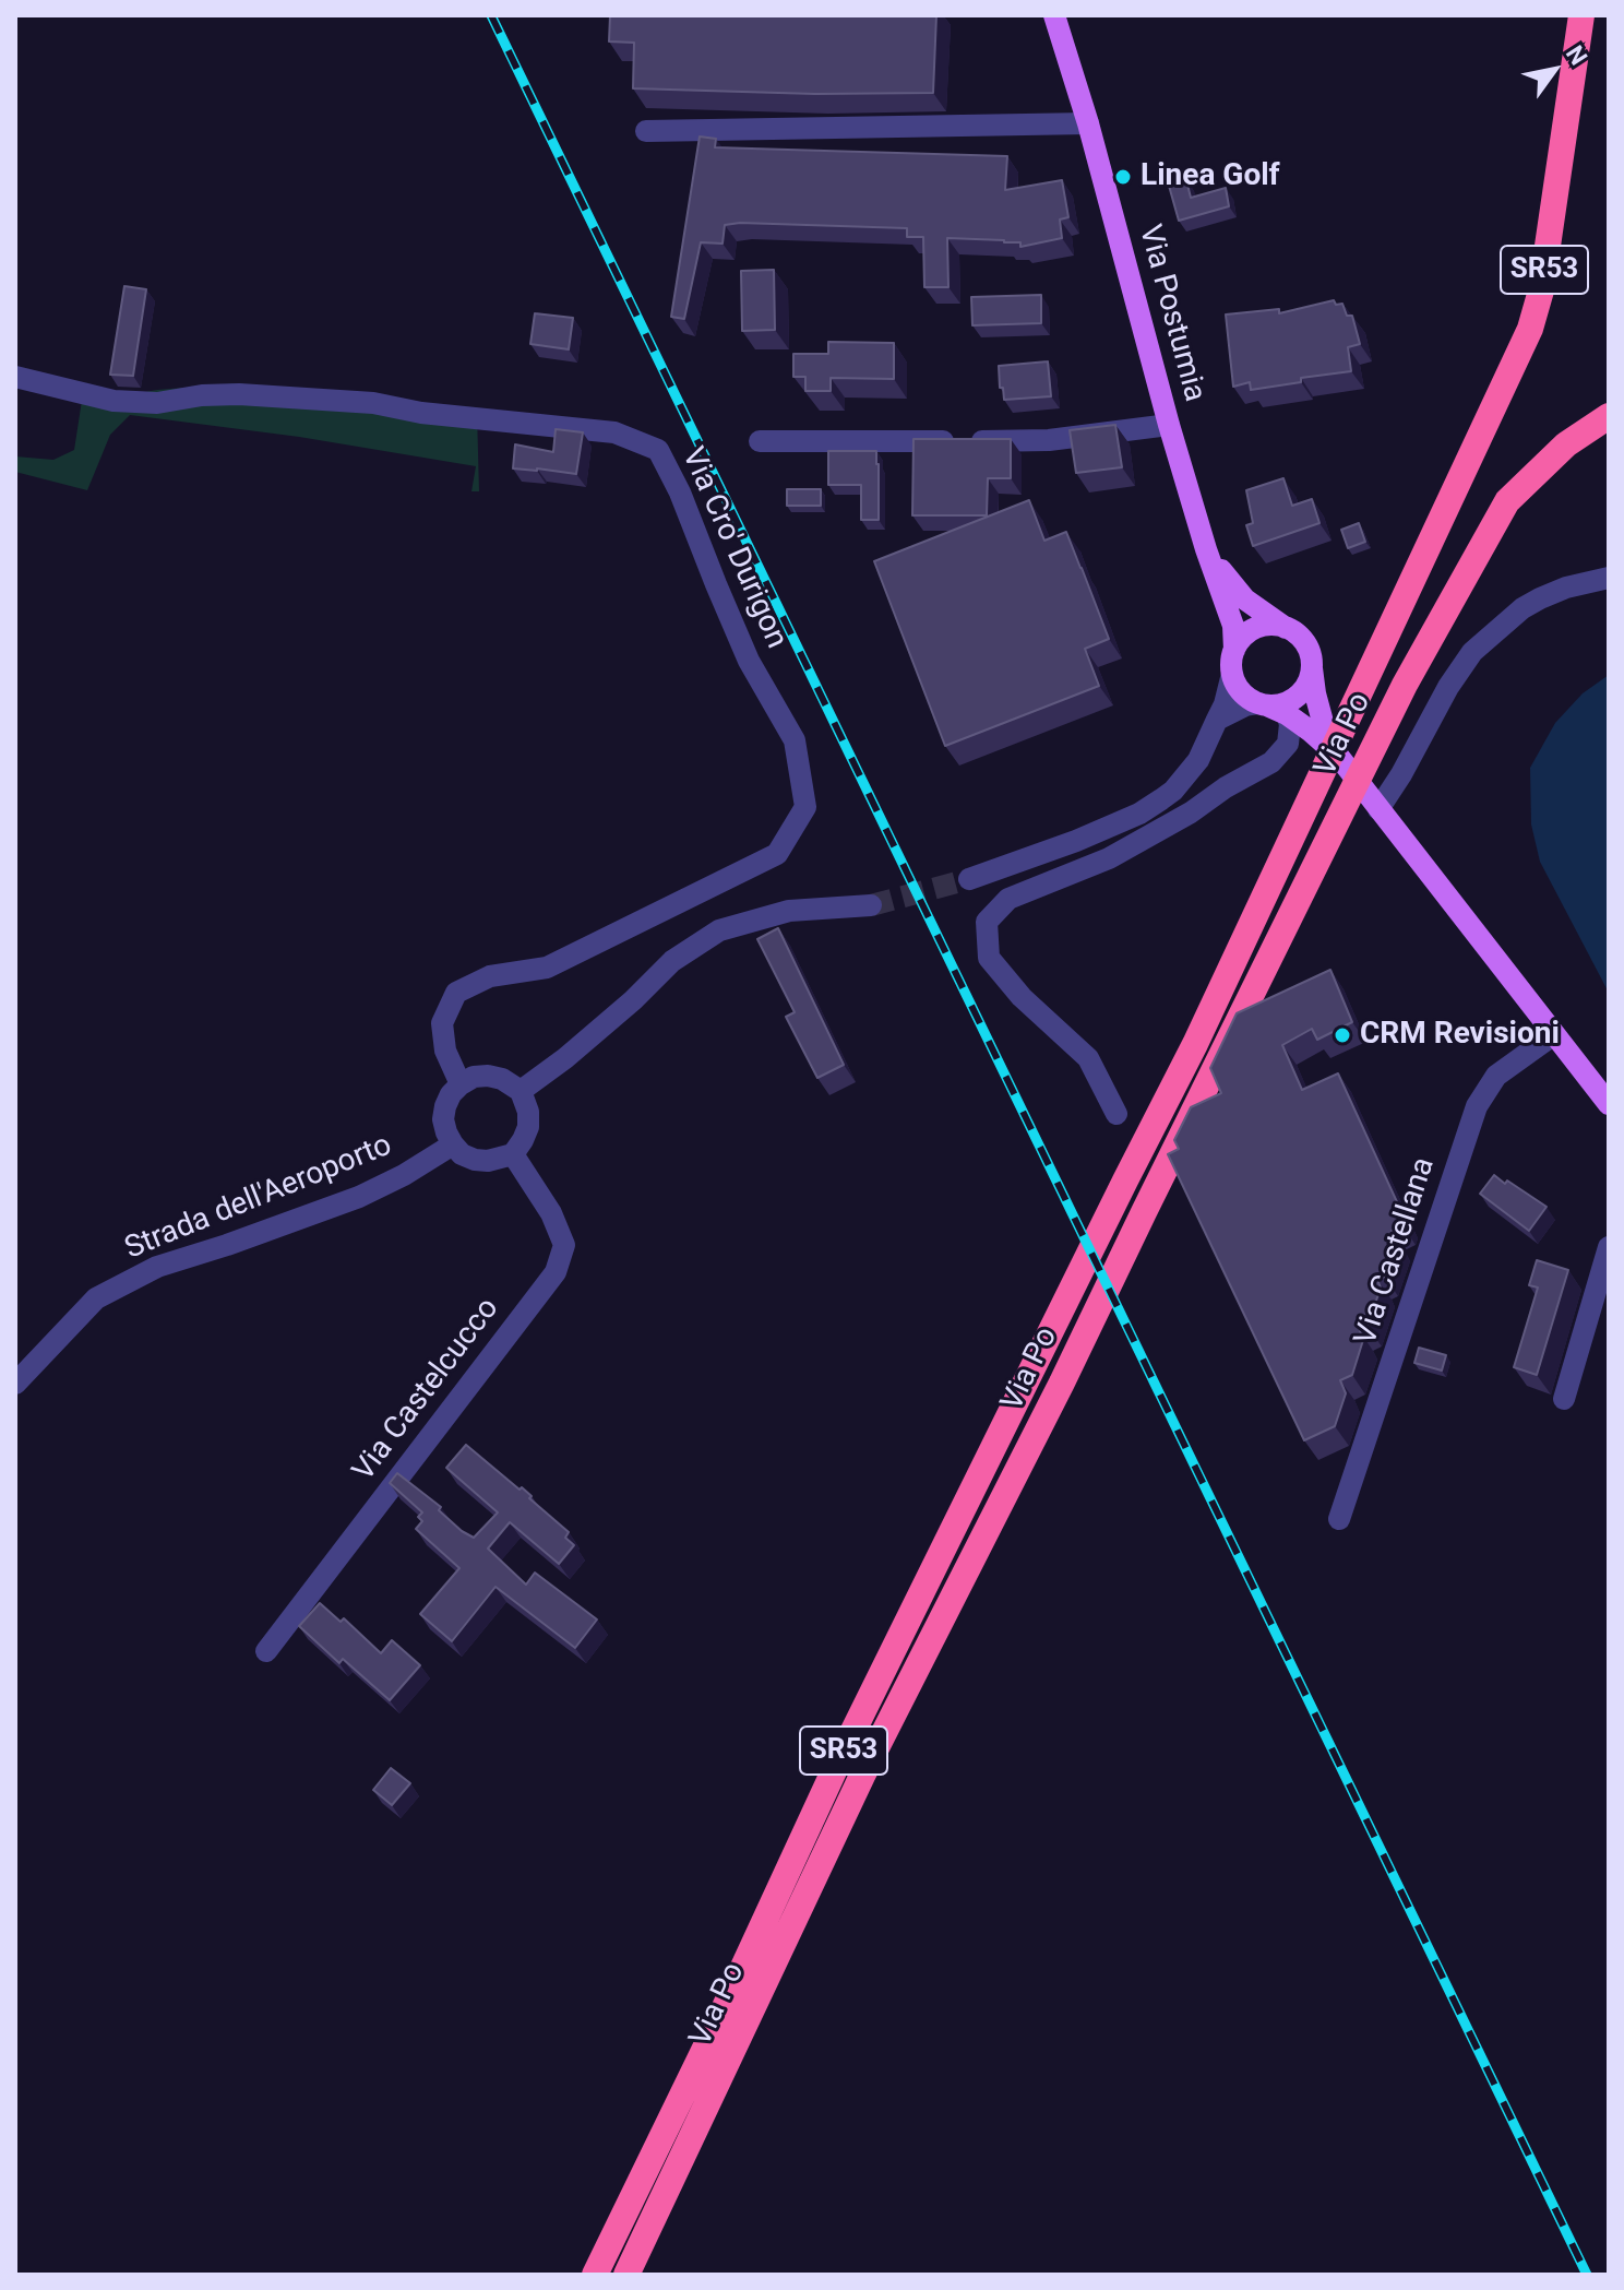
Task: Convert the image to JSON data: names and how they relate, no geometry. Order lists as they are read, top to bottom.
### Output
{
  "streets": {
    "highway": ["SR53", "Via Po"],
    "main road": ["Via Postumia"],
    "street": [
      "Via Cro' Durigon",
      "Strada dell'Aeroporto",
      "Via Castellana",
      "Via Castelcucco"
    ]
  },
  "crossings": [
    ["Via Cro' Durigon", "Strada dell'Aeroporto"],
    ["Via Cro' Durigon", "Via Castelcucco"],
    ["Strada dell'Aeroporto", "Via Castelcucco"]
  ],
  "places": ["Linea Golf", "CRM Revisioni"],
  "north": "top right"
}
